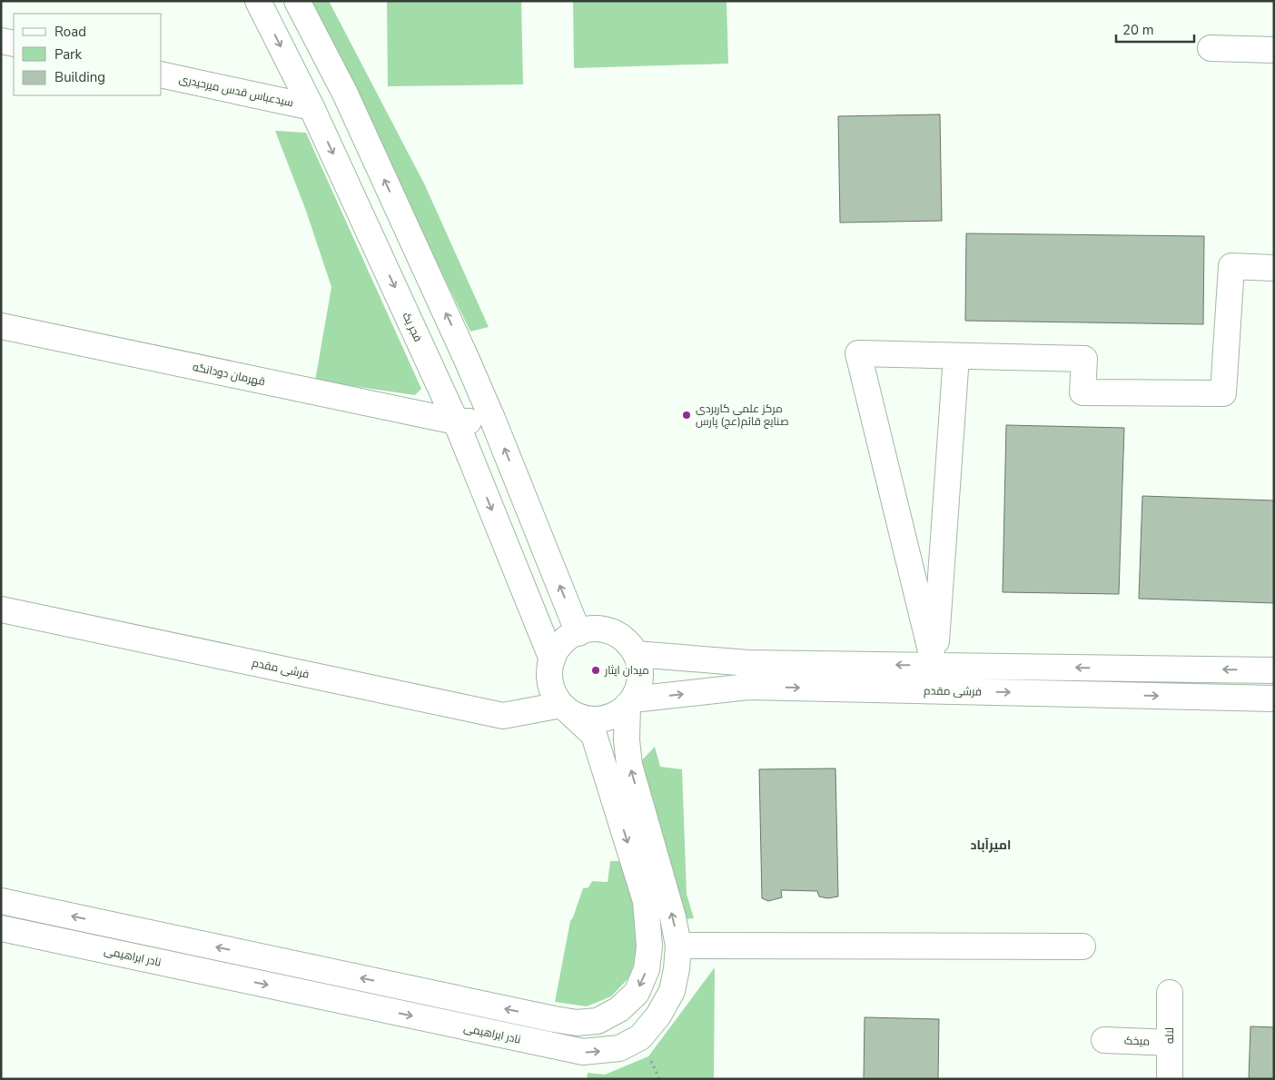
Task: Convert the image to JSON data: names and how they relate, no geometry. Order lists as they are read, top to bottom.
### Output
{
  "streets": {
    "street": [
      "سیدعباس قدس میرحیدری",
      "فجر یک",
      "قهرمان دودانگه",
      "فرشی مقدم",
      "نادر ابراهیمی",
      "لاله",
      "میخک"
    ]
  },
  "crossings": [
    ["سیدعباس قدس میرحیدری", "فجر یک"],
    ["فجر یک", "قهرمان دودانگه"],
    ["فجر یک", "فرشی مقدم"],
    ["فجر یک", "نادر ابراهیمی"],
    ["فرشی مقدم", "نادر ابراهیمی"],
    ["لاله", "میخک"]
  ],
  "districts": ["امیرآباد"],
  "places": ["مرکز علمی کاربردی صنایع قائم(عج) پارس", "میدان ایثار"],
  "legend": ["Road", "Park", "Building"],
  "scale_bar": "20 m"
}
